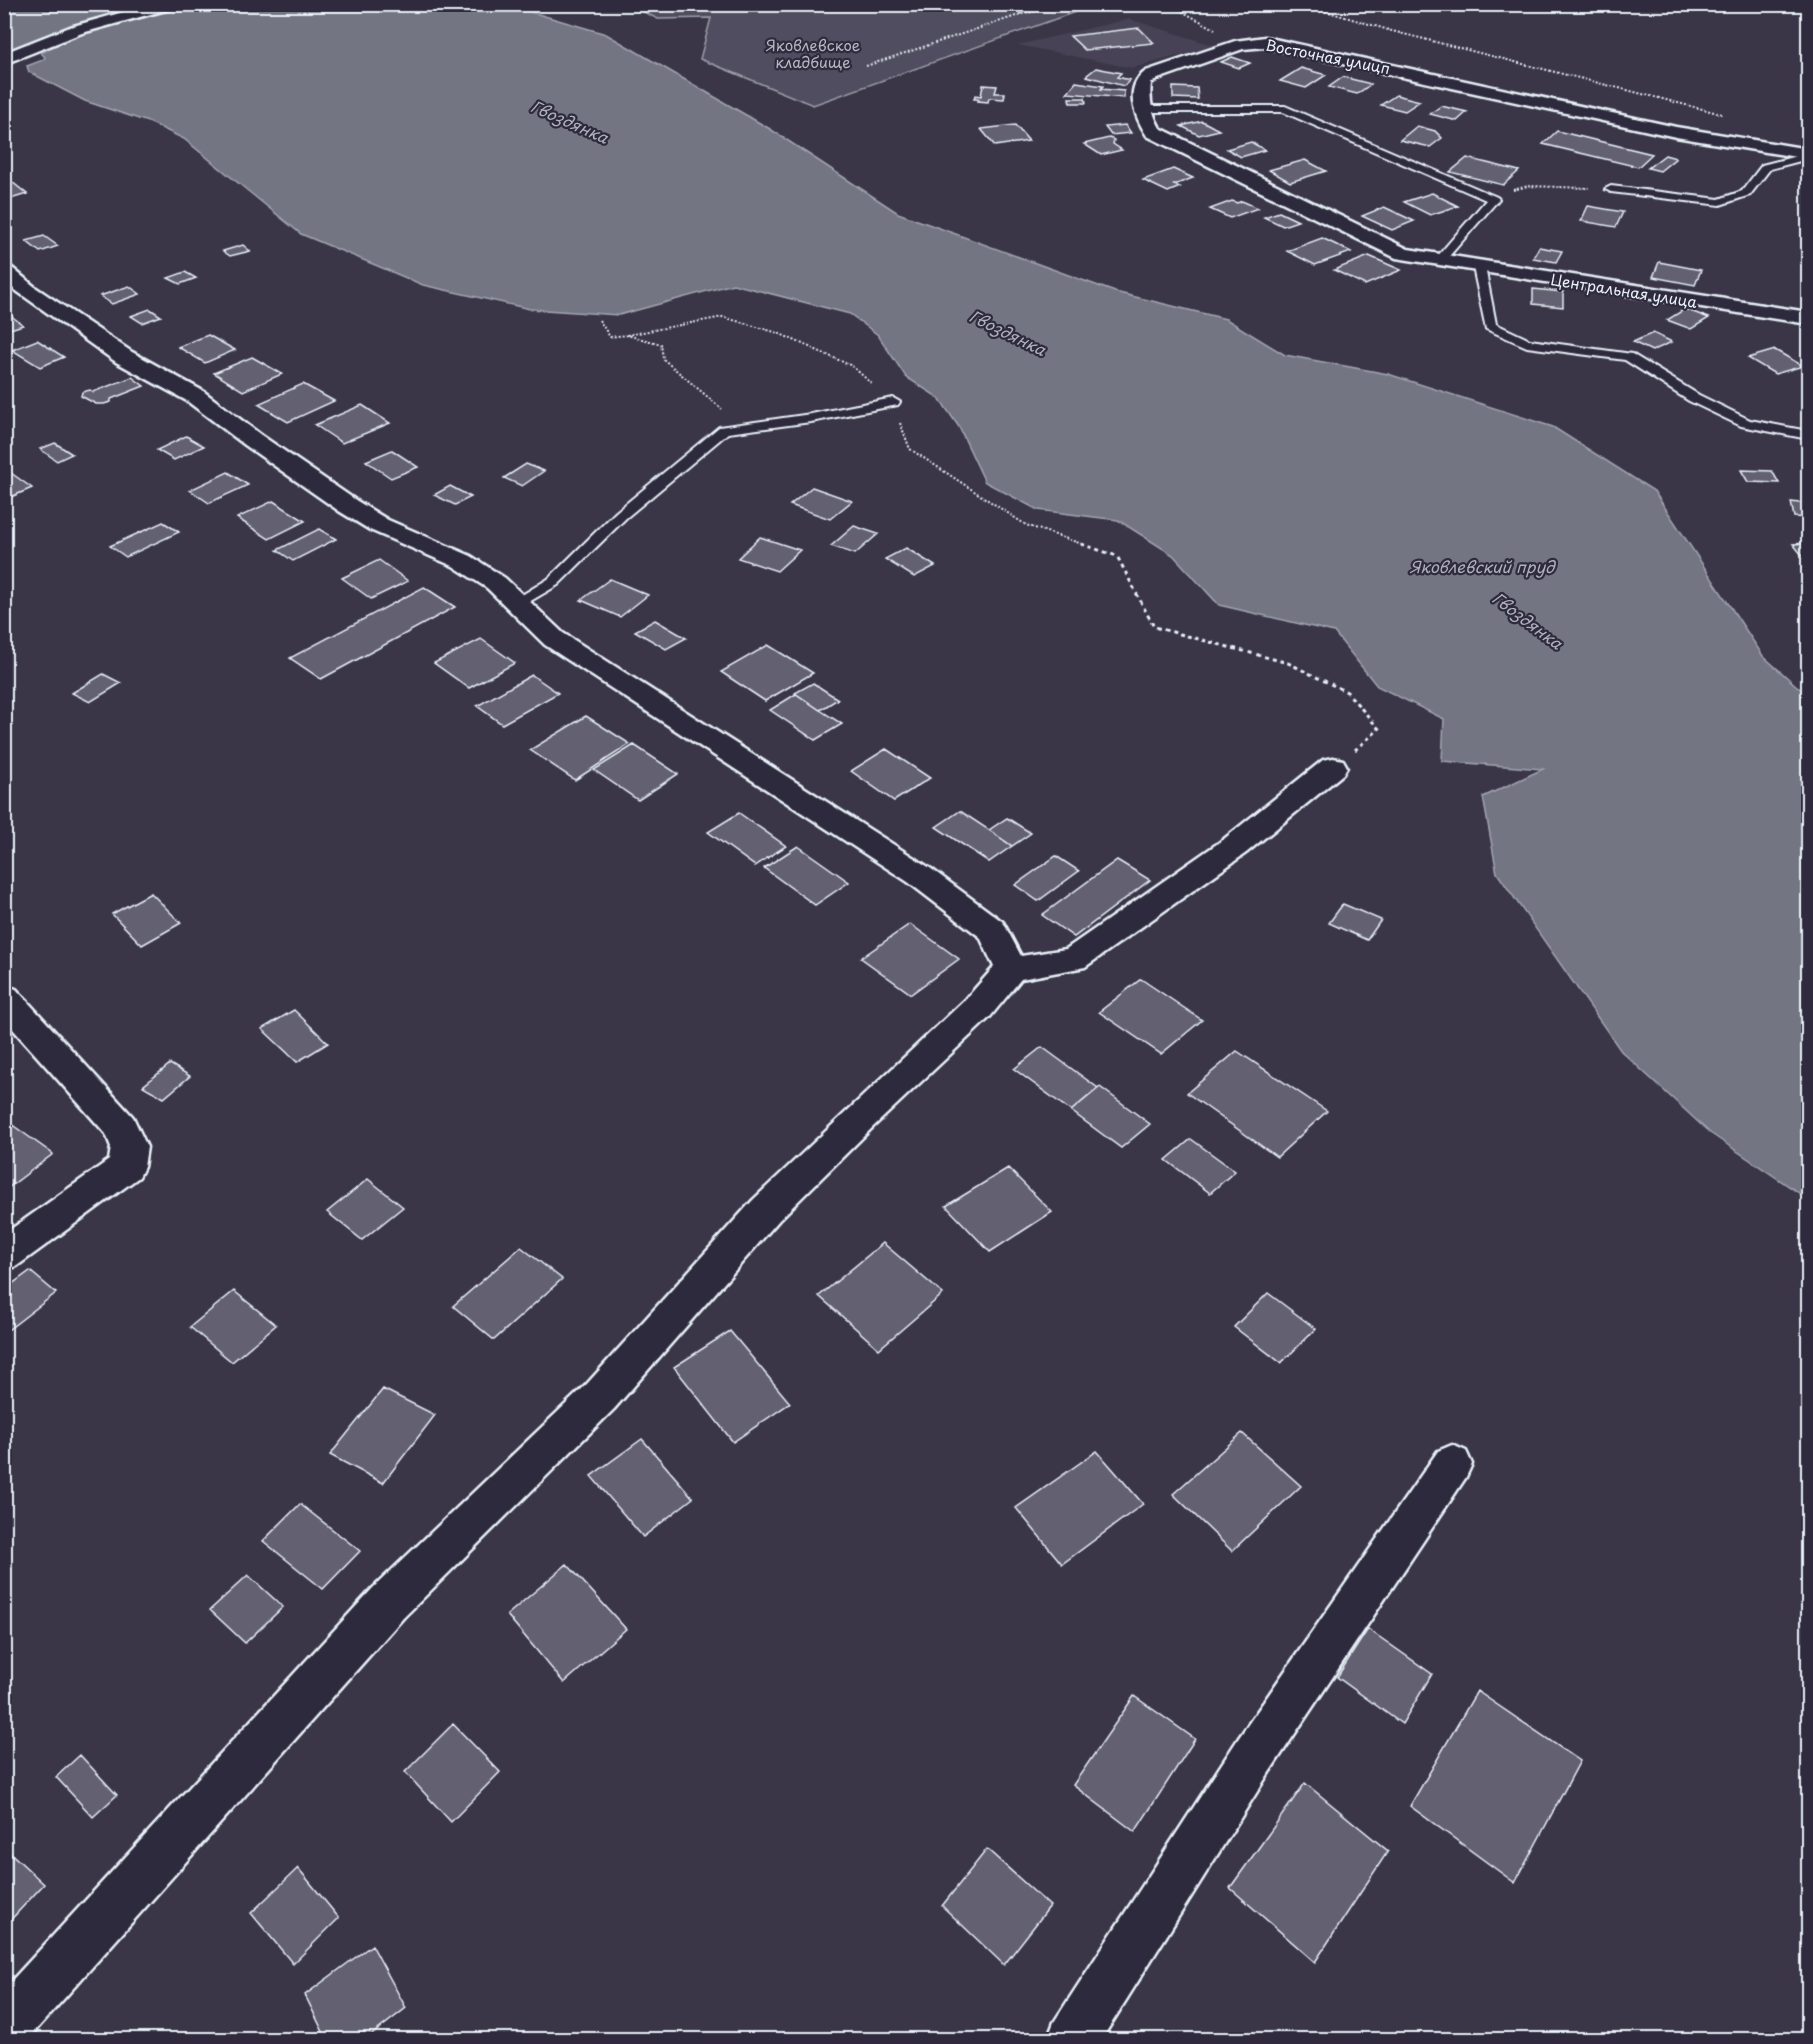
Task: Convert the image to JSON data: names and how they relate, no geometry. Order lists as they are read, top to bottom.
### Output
{
  "streets": {
    "street": ["Восточная улицп", "Центральная улица"]
  },
  "crossings": [
    ["Восточная улицп", "Центральная улица"]
  ],
  "water": ["Гвоздянка", "Яковлевский пруд"],
  "parks": ["Яковлевское кладбище"]
}
